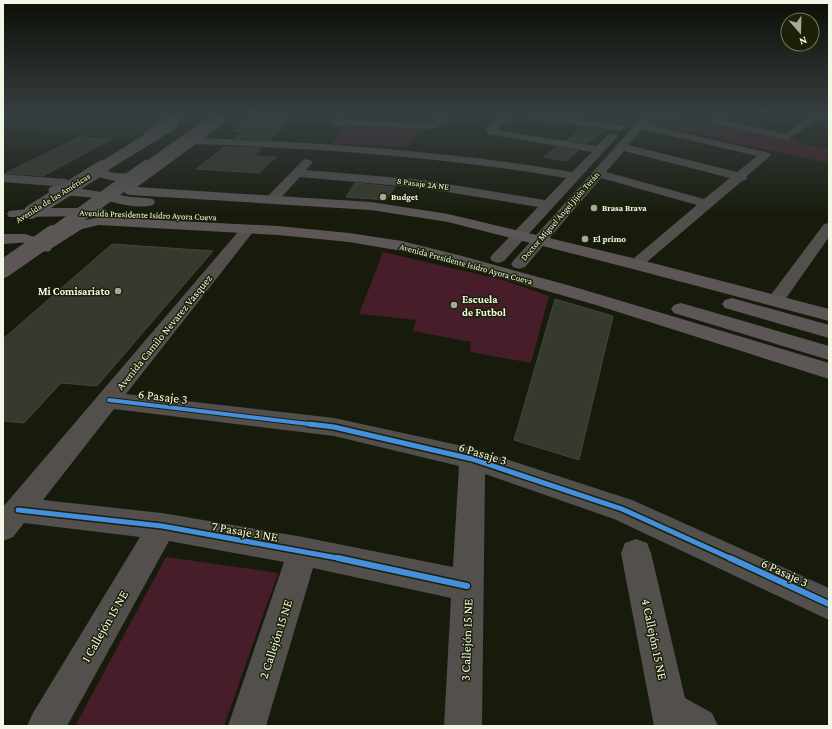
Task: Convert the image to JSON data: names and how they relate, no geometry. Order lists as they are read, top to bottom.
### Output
{
  "streets": {
    "main road": ["Avenida de las Américas", "Avenida Presidente Isidro Ayora Cueva"],
    "street": [
      "8 Pasaje 2A NE",
      "Doctor Miguel Ángel Jijón Terán",
      "Avenida Camilo Nevarez Vasquez",
      "6 Pasaje 3",
      "7 Pasaje 3 NE",
      "1 Callejón 15 NE",
      "2 Callejón 15 NE",
      "4 Callejón 15 NE",
      "3 Callejón 15 NE"
    ]
  },
  "crossings": [
    ["8 Pasaje 2A NE", "Doctor Miguel Ángel Jijón Terán"],
    ["Avenida Presidente Isidro Ayora Cueva", "Doctor Miguel Ángel Jijón Terán"],
    ["Avenida Presidente Isidro Ayora Cueva", "Avenida Camilo Nevarez Vasquez"],
    ["Avenida Camilo Nevarez Vasquez", "6 Pasaje 3"],
    ["Avenida Camilo Nevarez Vasquez", "7 Pasaje 3 NE"],
    ["6 Pasaje 3", "3 Callejón 15 NE"],
    ["7 Pasaje 3 NE", "1 Callejón 15 NE"],
    ["7 Pasaje 3 NE", "2 Callejón 15 NE"],
    ["7 Pasaje 3 NE", "3 Callejón 15 NE"]
  ],
  "places": [
    "Budget",
    "Brasa Brava",
    "El primo",
    "Mi Comisariato",
    "Escuela de Futbol"
  ],
  "north": "bottom"
}
